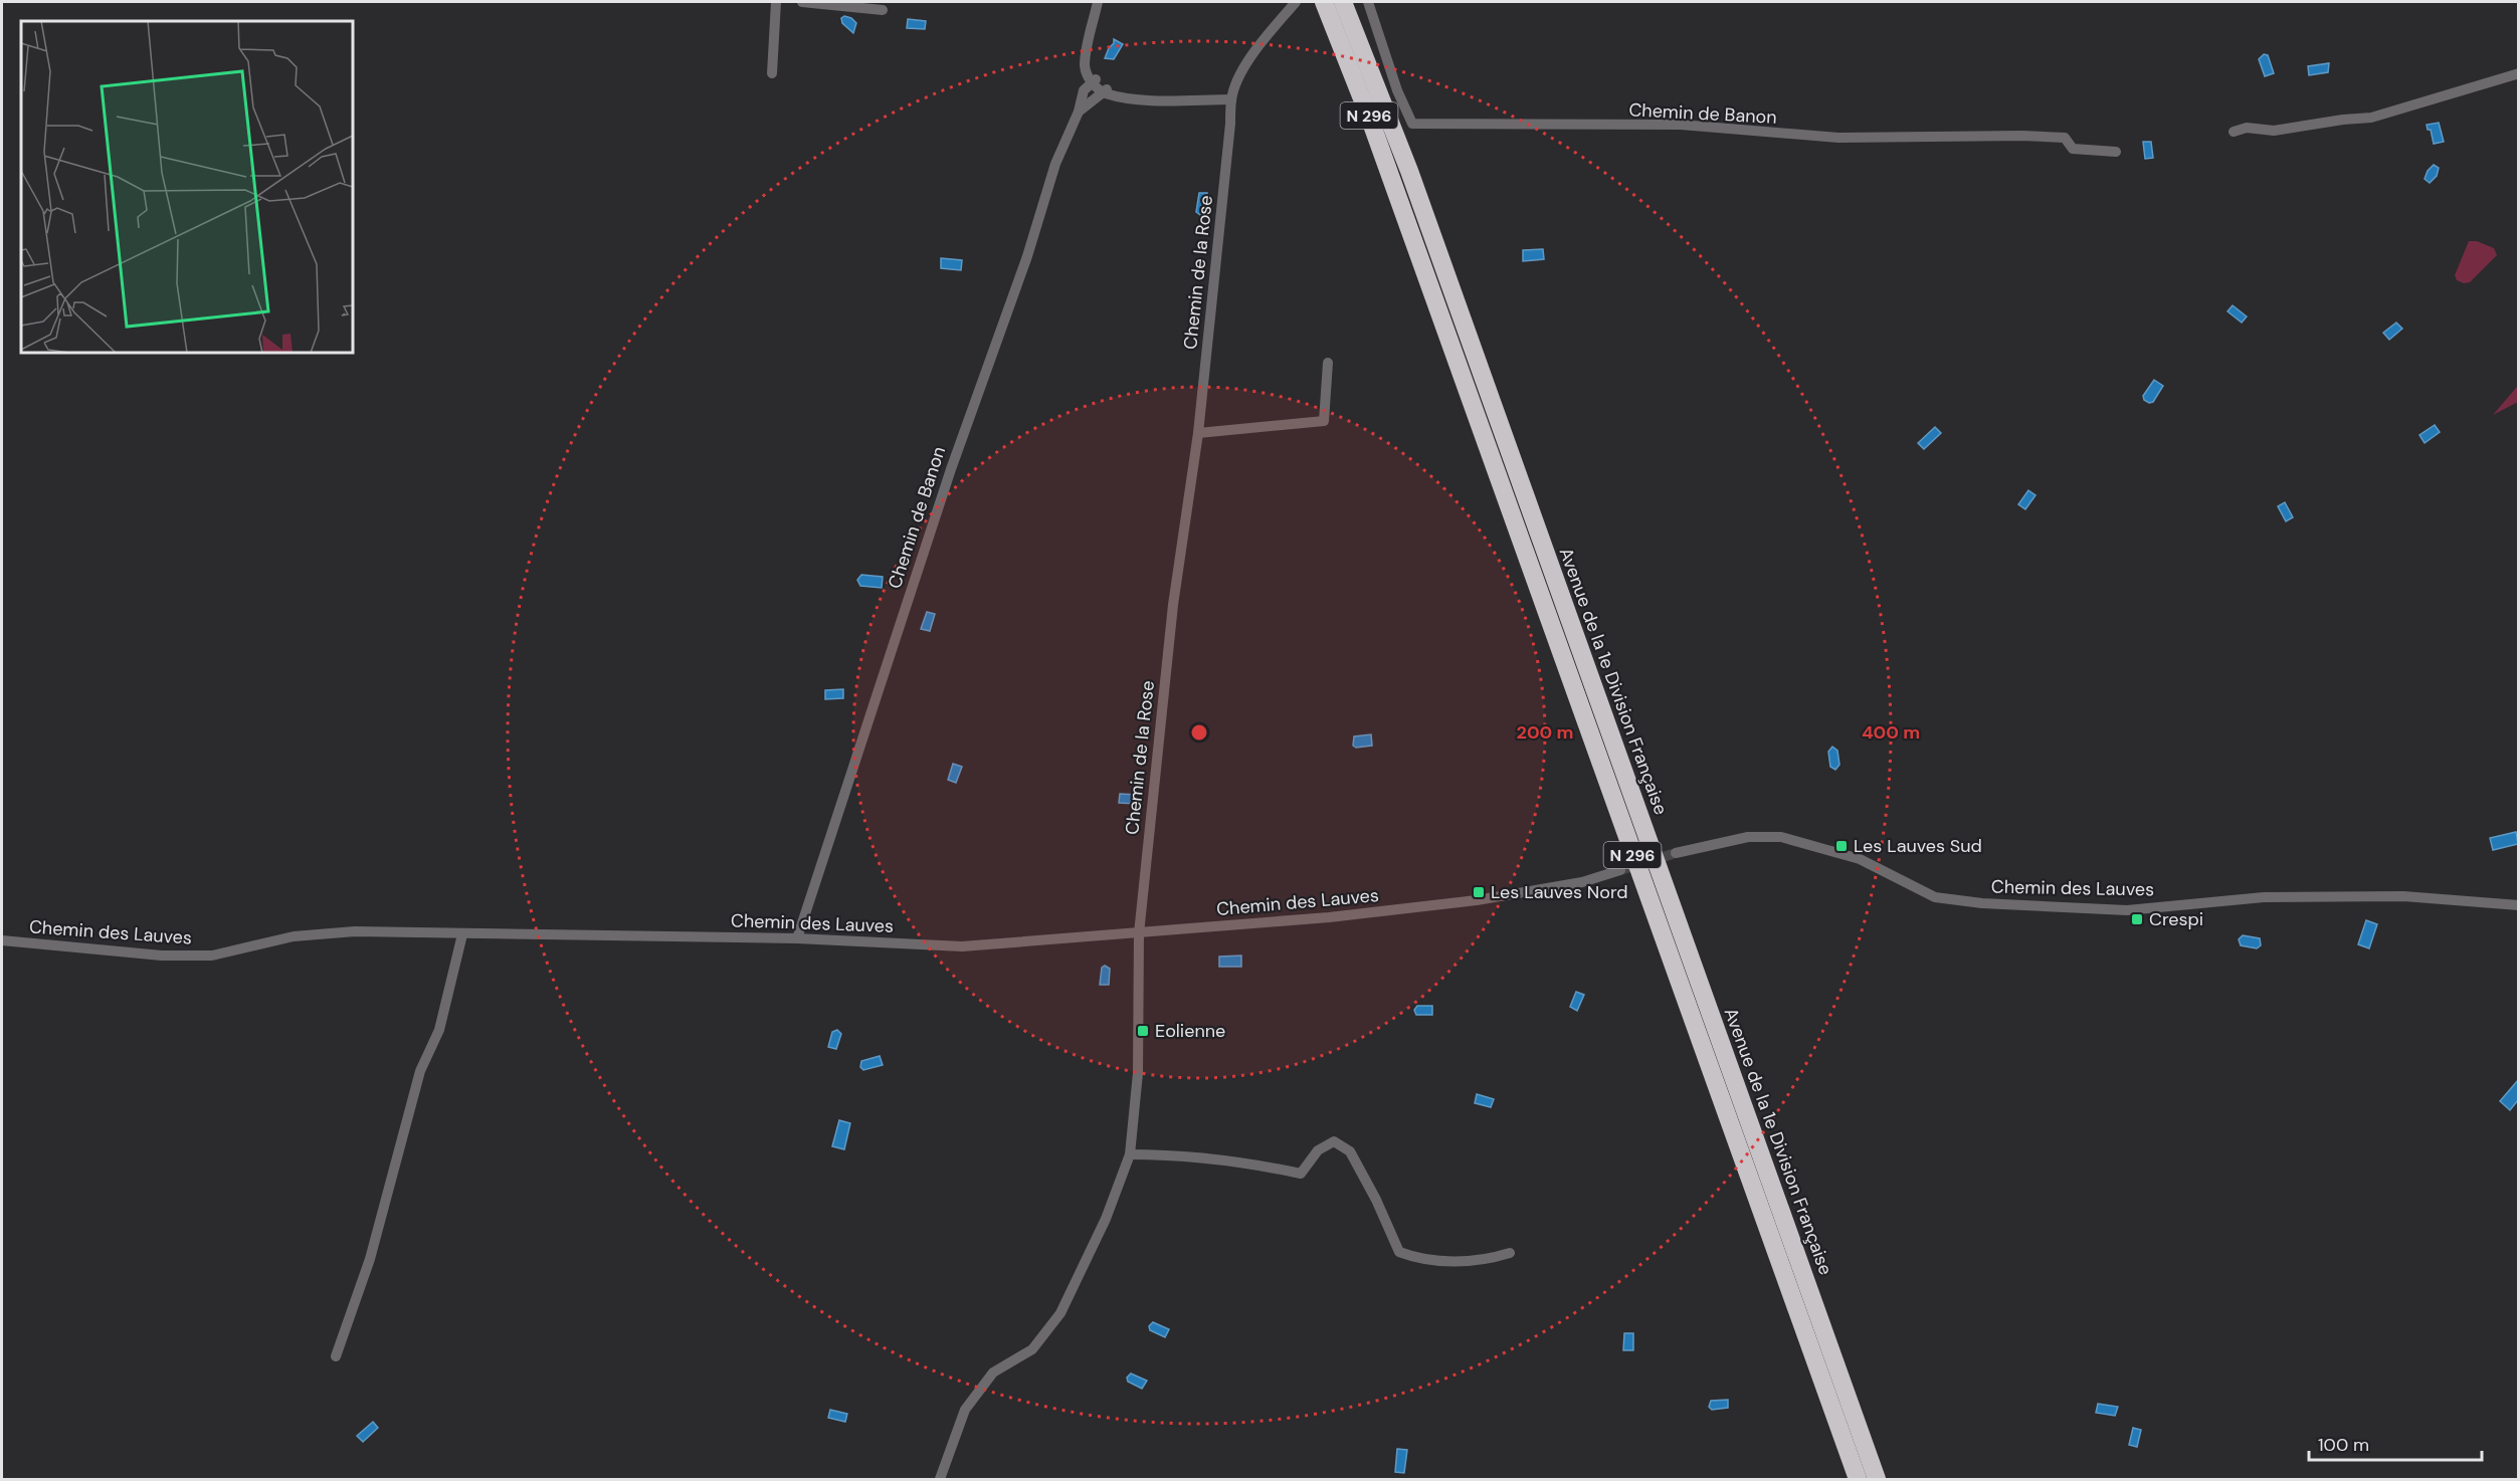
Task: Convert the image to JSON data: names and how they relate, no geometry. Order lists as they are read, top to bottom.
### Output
{
  "streets": {
    "highway": ["N 296", "Avenue de la 1e Division Française"],
    "street": ["Chemin de Banon", "Chemin de la Rose", "Chemin des Lauves"]
  },
  "crossings": [
    ["Chemin de Banon", "Chemin des Lauves"],
    ["Chemin de la Rose", "Chemin des Lauves"]
  ],
  "places": {
    "transit": [
      "Les Lauves Sud",
      "Les Lauves Nord",
      "Crespi",
      "Eolienne"
    ]
  },
  "scale_bar": "100 m",
  "rings": ["200 m", "400 m"]
}
